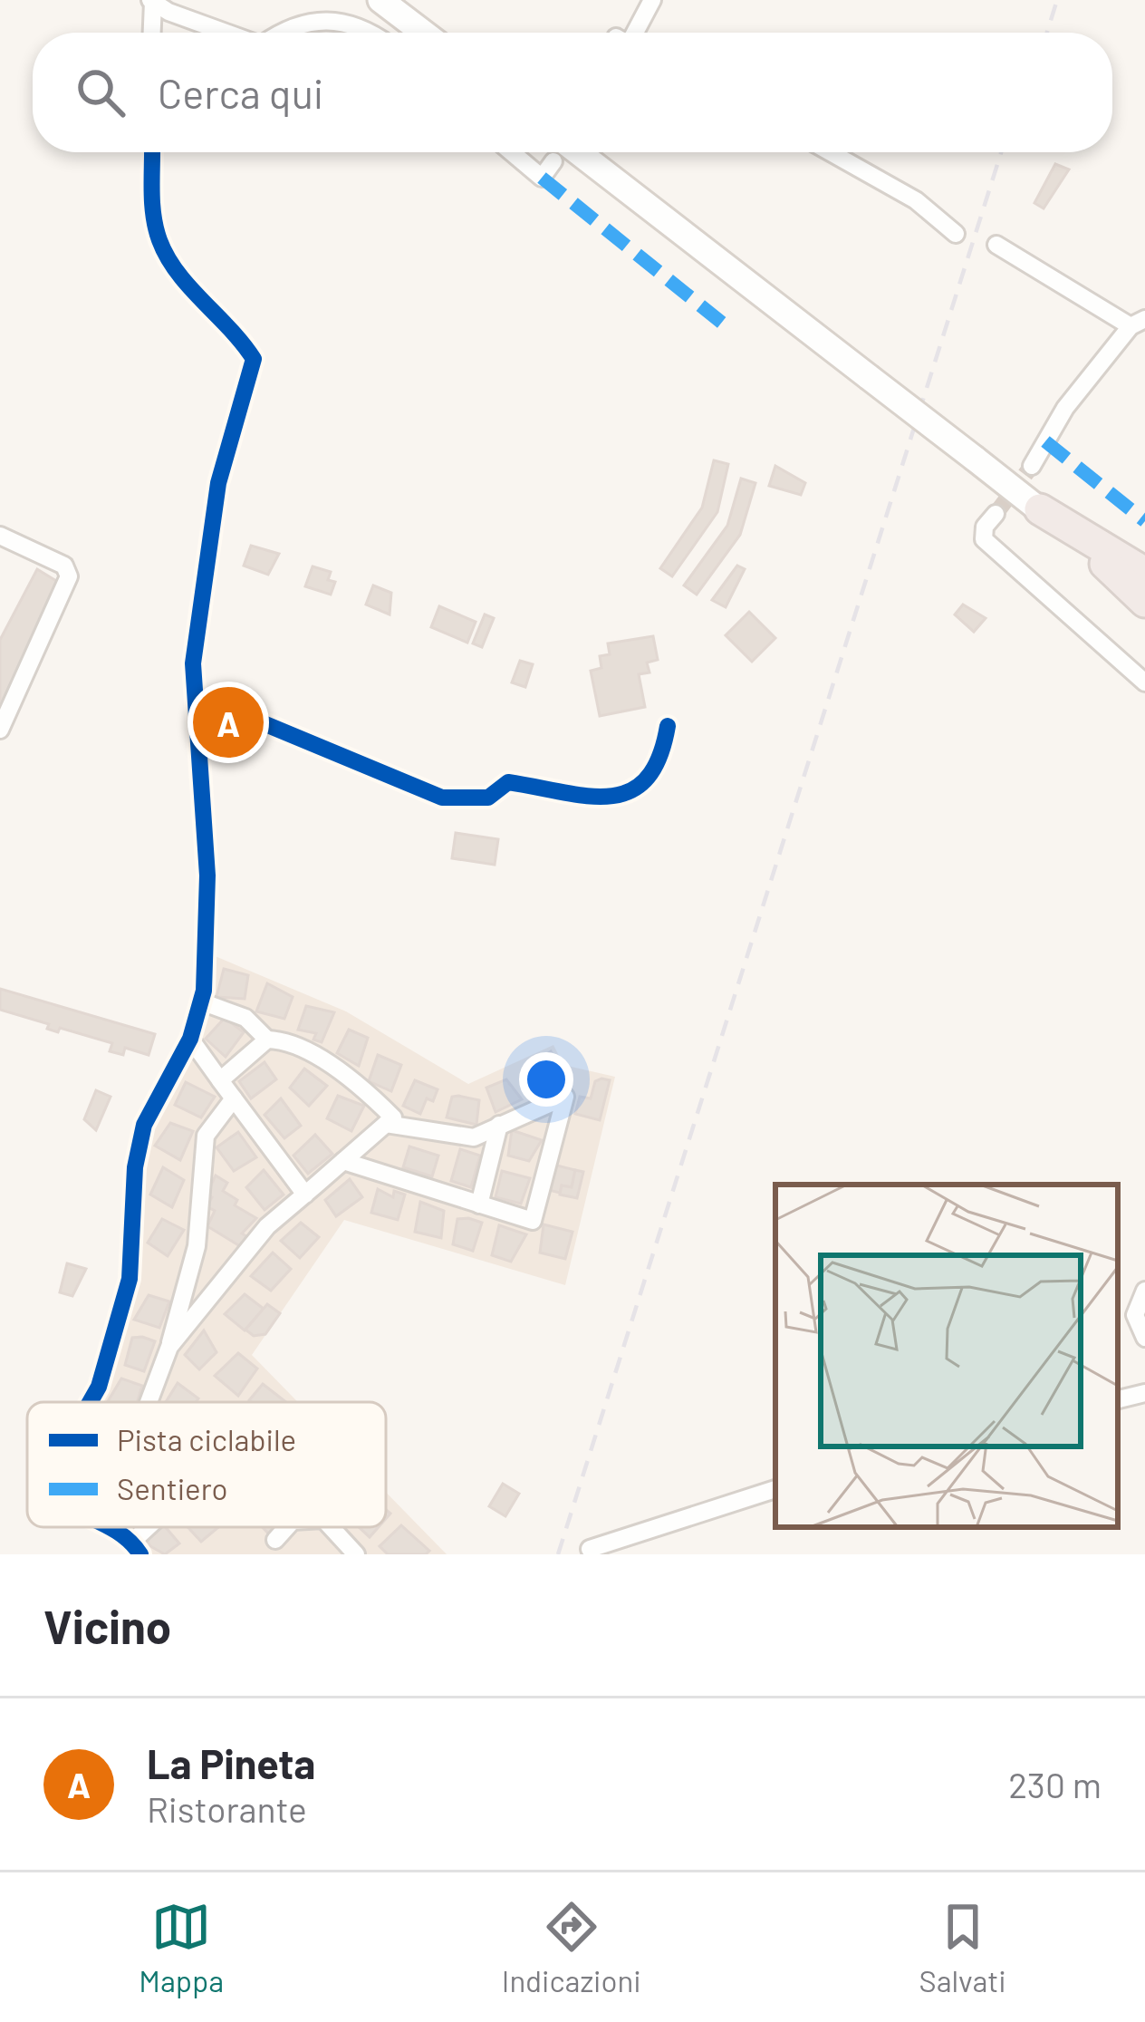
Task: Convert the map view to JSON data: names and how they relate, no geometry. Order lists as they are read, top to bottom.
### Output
{
  "legend": ["Pista ciclabile", "Sentiero"],
  "page": {
    "search": "Cerca qui",
    "pins": "A",
    "heading": "Vicino",
    "list": [
      {
        "mark": "A",
        "name": "La Pineta",
        "note": "Ristorante",
        "value": "230 m"
      }
    ],
    "nav": ["Mappa", "Indicazioni", "Salvati"]
  }
}
